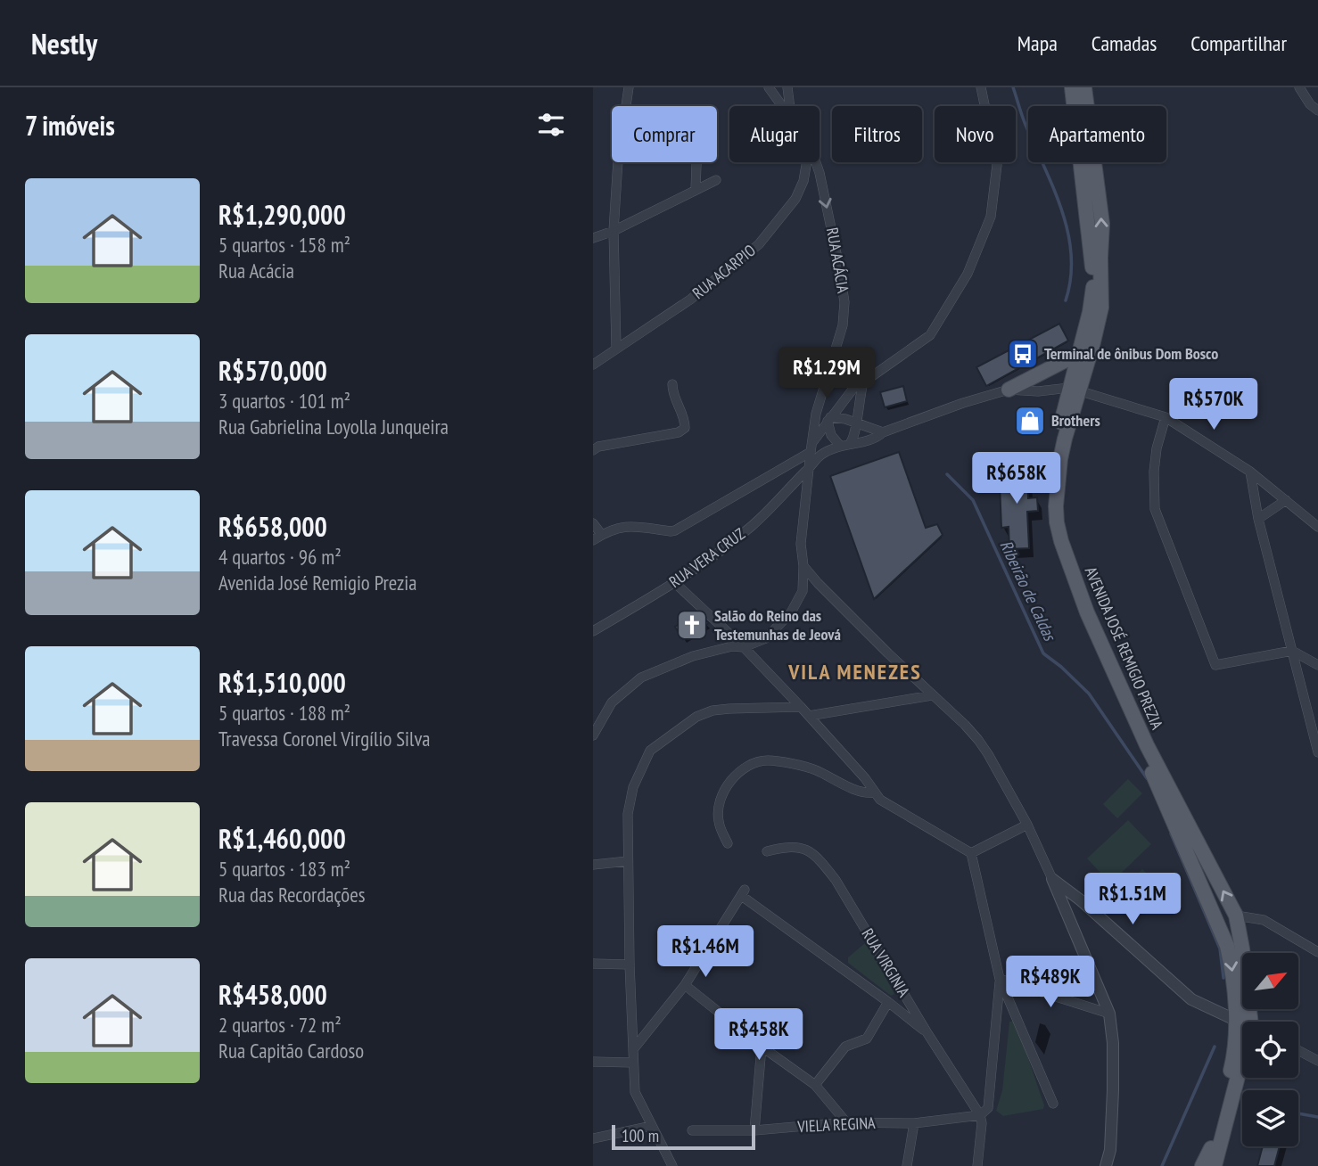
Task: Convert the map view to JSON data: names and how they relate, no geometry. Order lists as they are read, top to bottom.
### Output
{
  "streets": {
    "main road": ["AVENIDA JOSÉ REMIGIO PREZIA"],
    "street": [
      "RUA ACÁCIA",
      "RUA ACARPIO",
      "RUA VERA CRUZ",
      "RUA VIRGINIA",
      "VIELA REGINA"
    ]
  },
  "crossings": [
    ["RUA ACÁCIA", "RUA VERA CRUZ"],
    ["RUA VERA CRUZ", "AVENIDA JOSÉ REMIGIO PREZIA"],
    ["RUA VIRGINIA", "VIELA REGINA"]
  ],
  "one_way": ["RUA ACÁCIA"],
  "districts": ["VILA MENEZES"],
  "water": ["Ribeirão de Caldas"],
  "places": {
    "bus stop": ["Terminal de ônibus Dom Bosco"],
    "shop": ["Brothers"],
    "church": ["Salão do Reino das Testemunhas de Jeová"]
  },
  "scale_bar": "100 m",
  "north": "top right",
  "page": {
    "header": "Nestly",
    "nav": ["Mapa", "Camadas", "Compartilhar"],
    "heading": "7 imóveis",
    "chip": [
      "Comprar",
      "Alugar",
      "Filtros",
      "Novo",
      "Apartamento"
    ],
    "list": [
      {
        "name": "R$1,290,000",
        "note": "5 quartos · 158 m² · Rua Acácia"
      },
      {
        "name": "R$570,000",
        "note": "3 quartos · 101 m² · Rua Gabrielina Loyolla Junqueira"
      },
      {
        "name": "R$658,000",
        "note": "4 quartos · 96 m² · Avenida José Remigio Prezia"
      },
      {
        "name": "R$1,510,000",
        "note": "5 quartos · 188 m² · Travessa Coronel Virgílio Silva"
      },
      {
        "name": "R$1,460,000",
        "note": "5 quartos · 183 m² · Rua das Recordações"
      },
      {
        "name": "R$458,000",
        "note": "2 quartos · 72 m² · Rua Capitão Cardoso"
      }
    ],
    "price": [
      "R$1.29M",
      "R$570K",
      "R$658K",
      "R$1.51M",
      "R$1.46M",
      "R$489K",
      "R$458K"
    ],
    "scale": "100 m"
  }
}
